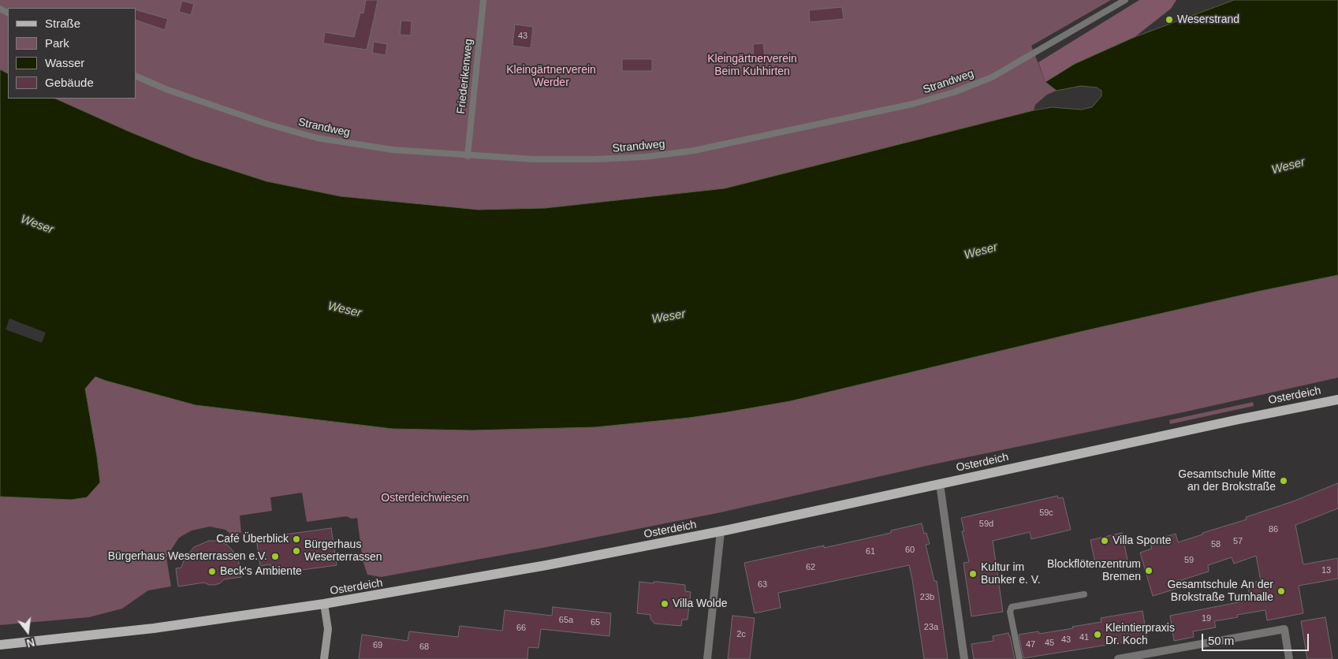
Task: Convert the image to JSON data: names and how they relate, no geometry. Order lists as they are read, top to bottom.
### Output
{
  "streets": {
    "main road": ["Osterdeich"],
    "lane": ["Friederikenweg", "Strandweg"]
  },
  "crossings": [
    ["Friederikenweg", "Strandweg"]
  ],
  "water": ["Weser"],
  "parks": ["Kleingärtnerverein Beim Kuhhirten", "Kleingärtnerverein Werder", "Osterdeichwiesen"],
  "places": [
    "Weserstrand",
    "Gesamtschule Mitte an der Brokstraße",
    "Café Überblick",
    "Villa Sponte",
    "Bürgerhaus Weserterrassen",
    "Bürgerhaus Weserterrassen e.V.",
    "Blockflötenzentrum Bremen",
    "Beck's Ambiente",
    "Kultur im Bunker e. V.",
    "Gesamtschule An der Brokstraße Turnhalle",
    "Villa Wolde",
    "Kleintierpraxis Dr. Koch"
  ],
  "house_numbers": [
    "43",
    "59c",
    "59d",
    "86",
    "57",
    "58",
    "60",
    "61",
    "59",
    "62",
    "13",
    "63",
    "23b",
    "19",
    "65a",
    "65",
    "23a",
    "66",
    "2c",
    "41",
    "43",
    "45",
    "47",
    "69",
    "68"
  ],
  "legend": [
    "Straße",
    "Park",
    "Wasser",
    "Gebäude"
  ],
  "scale_bar": "50 m",
  "north": "bottom"
}
